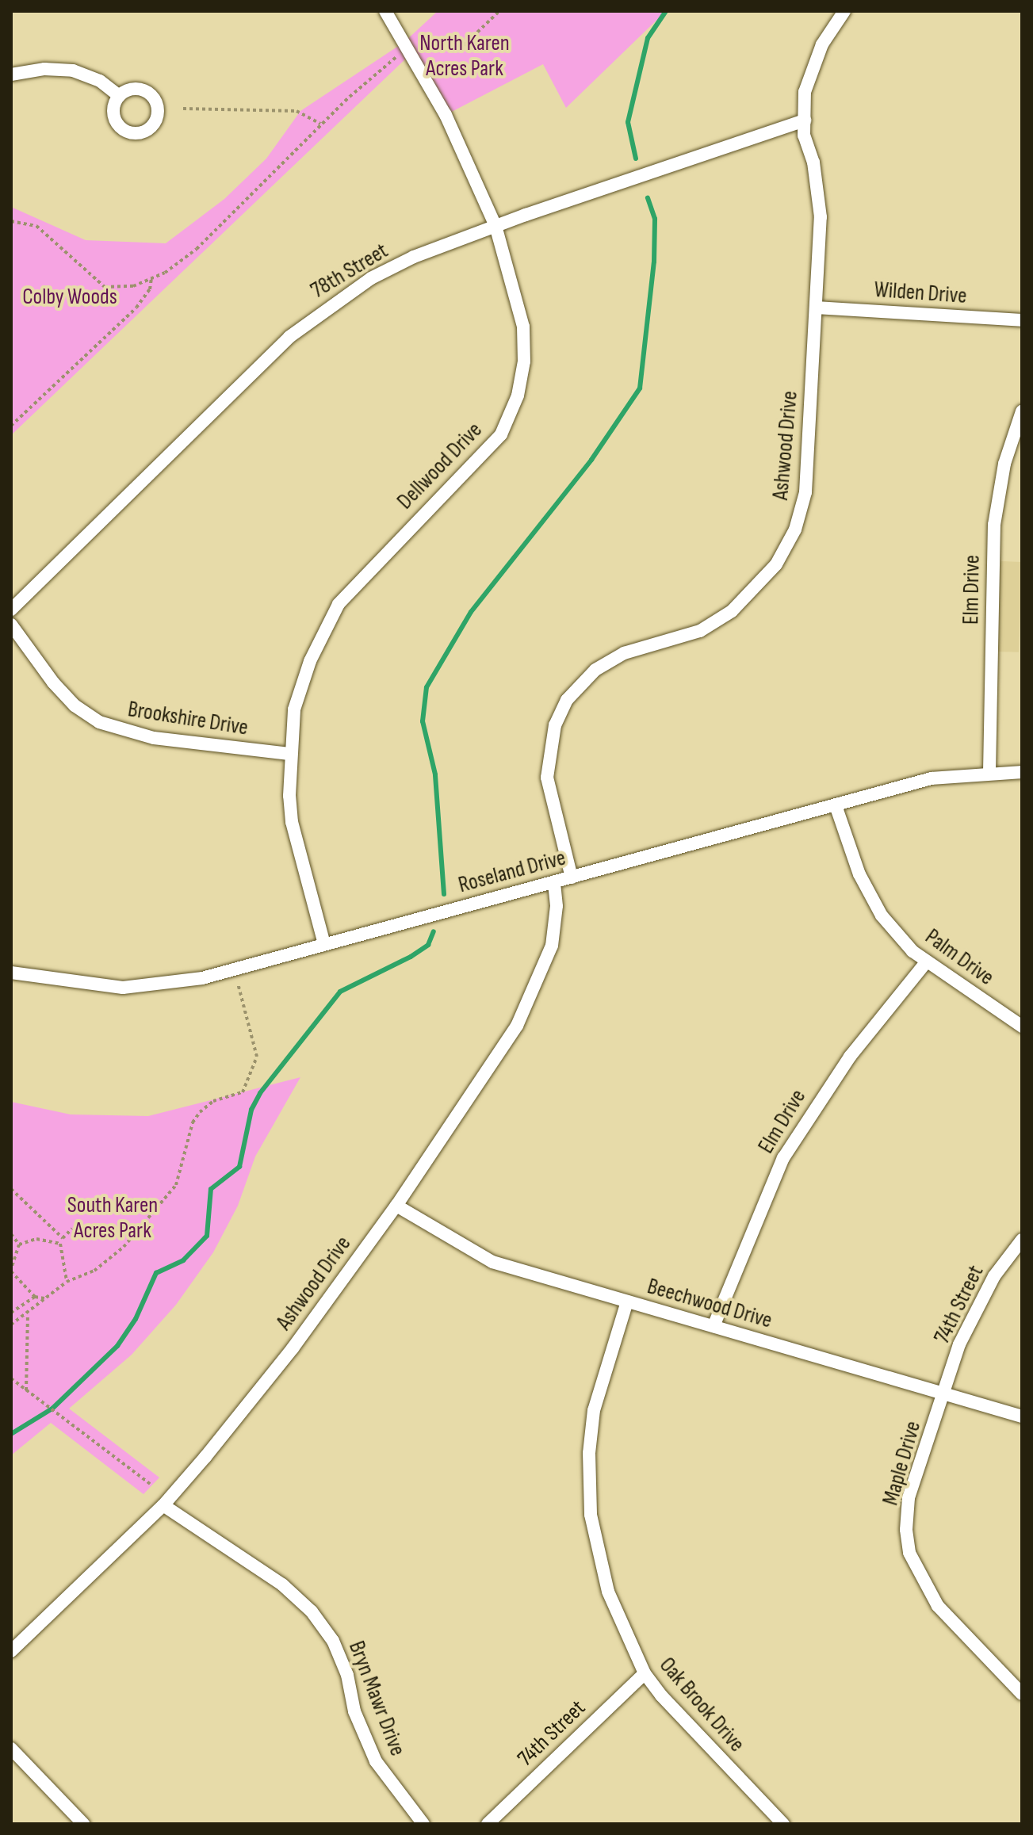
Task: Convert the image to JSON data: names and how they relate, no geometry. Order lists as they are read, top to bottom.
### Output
{
  "streets": {
    "street": [
      "78th Street",
      "Wilden Drive",
      "Ashwood Drive",
      "Dellwood Drive",
      "Elm Drive",
      "Brookshire Drive",
      "Roseland Drive",
      "Palm Drive",
      "Beechwood Drive",
      "74th Street",
      "Maple Drive",
      "Bryn Mawr Drive",
      "Oak Brook Drive"
    ]
  },
  "crossings": [
    ["78th Street", "Ashwood Drive"],
    ["78th Street", "Dellwood Drive"],
    ["Wilden Drive", "Ashwood Drive"],
    ["Ashwood Drive", "Roseland Drive"],
    ["Ashwood Drive", "Beechwood Drive"],
    ["Ashwood Drive", "Bryn Mawr Drive"],
    ["Dellwood Drive", "Brookshire Drive"],
    ["Dellwood Drive", "Roseland Drive"],
    ["Elm Drive", "Roseland Drive"],
    ["Elm Drive", "Palm Drive"],
    ["Elm Drive", "Beechwood Drive"],
    ["Roseland Drive", "Palm Drive"],
    ["Beechwood Drive", "74th Street"],
    ["Beechwood Drive", "Maple Drive"],
    ["Beechwood Drive", "Oak Brook Drive"],
    ["74th Street", "Maple Drive"],
    ["74th Street", "Oak Brook Drive"]
  ],
  "parks": ["North Karen Acres Park", "Colby Woods", "South Karen Acres Park"]
}
